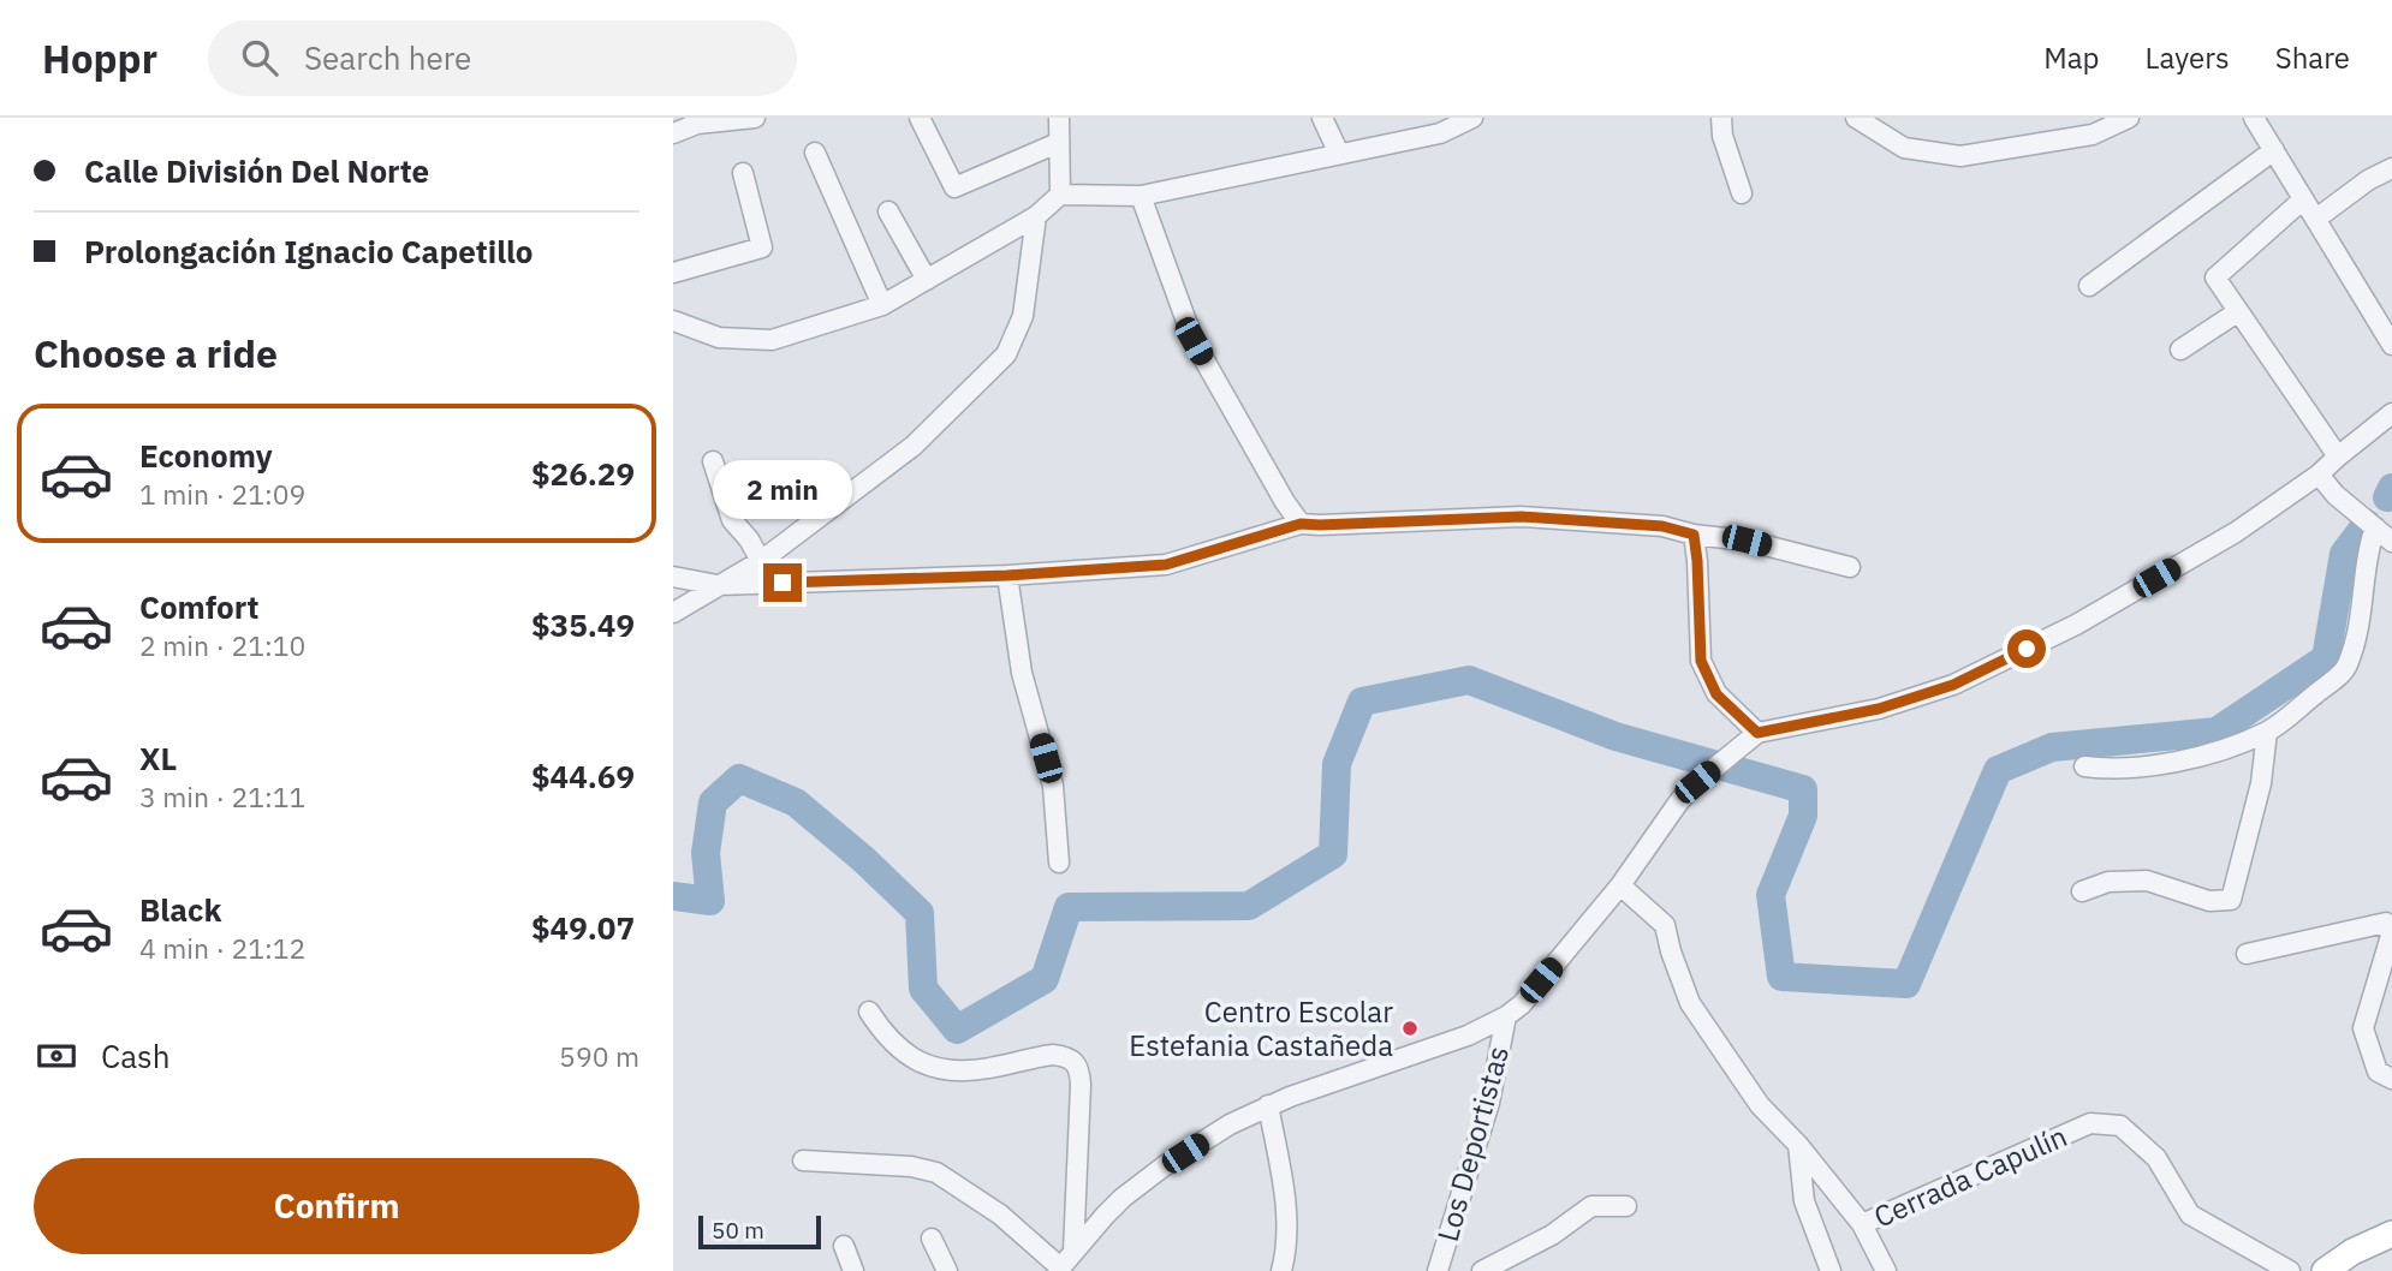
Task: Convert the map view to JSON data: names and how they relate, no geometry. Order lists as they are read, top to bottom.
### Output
{
  "streets": {
    "street": ["Los Deportistas", "Cerrada Capulín"]
  },
  "places": ["Centro Escolar Estefania Castañeda"],
  "scale_bar": "50 m",
  "page": {
    "header": "Hoppr",
    "search": "Search here",
    "nav": ["Map", "Layers", "Share"],
    "banner": ["Calle División Del Norte", "Prolongación Ignacio Capetillo"],
    "heading": "Choose a ride",
    "list": [
      {
        "name": "Economy",
        "note": "1 min · 21:09",
        "value": "$26.29"
      },
      {
        "name": "Comfort",
        "note": "2 min · 21:10",
        "value": "$35.49"
      },
      {
        "name": "XL",
        "note": "3 min · 21:11",
        "value": "$44.69"
      },
      {
        "name": "Black",
        "note": "4 min · 21:12",
        "value": "$49.07"
      }
    ],
    "bubble": "2 min",
    "pay": ["Cash", "590 m"],
    "buttons": "Confirm",
    "scale": "50 m"
  }
}
